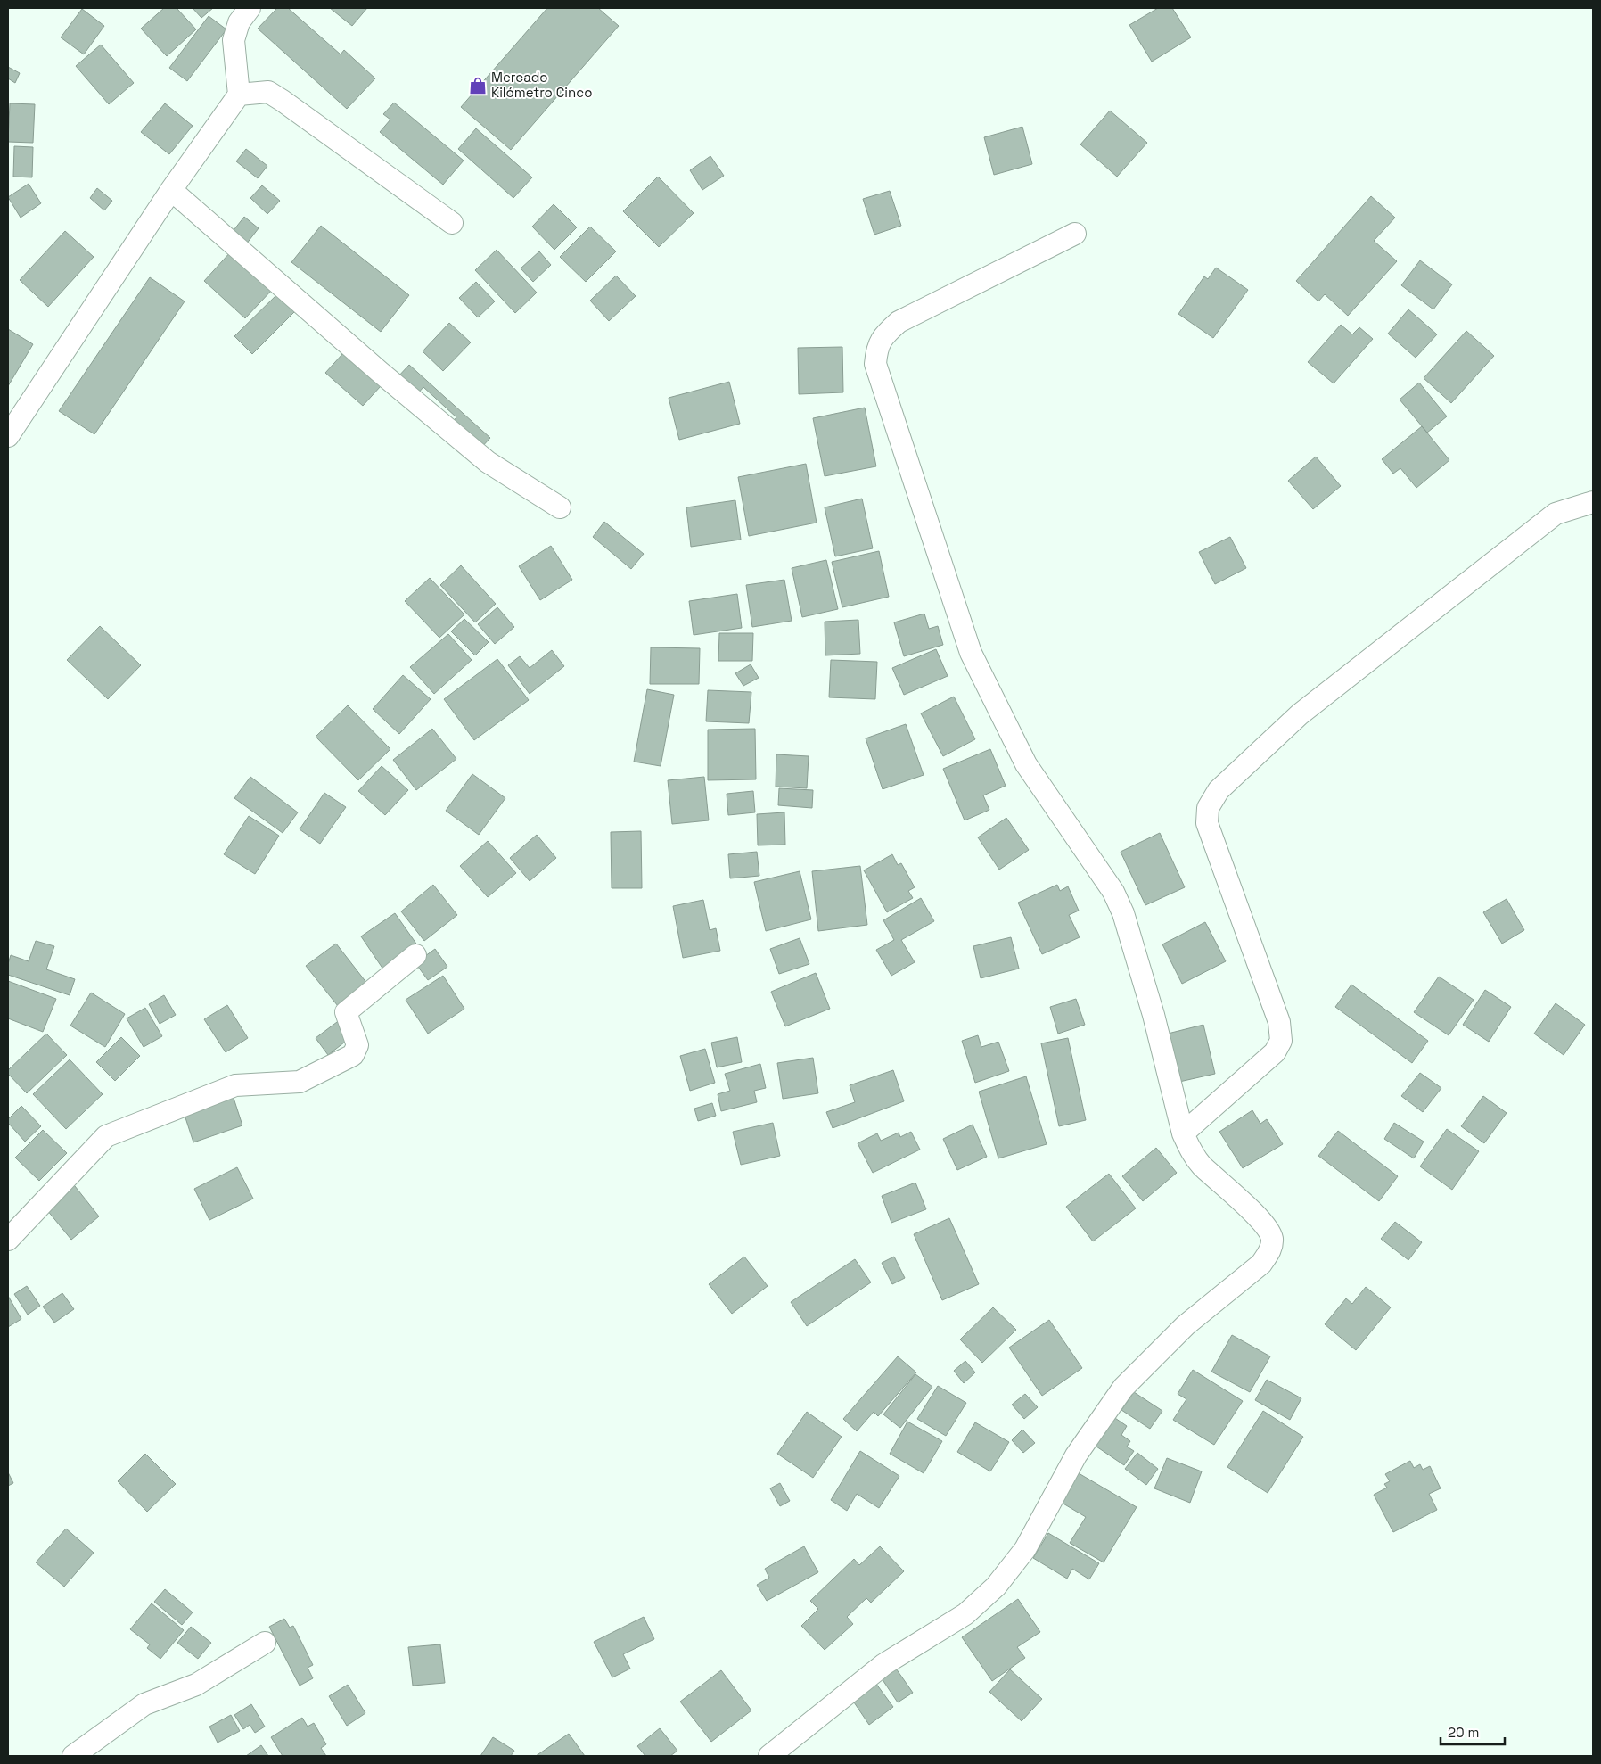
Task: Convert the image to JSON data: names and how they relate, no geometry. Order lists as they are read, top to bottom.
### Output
{
  "places": {
    "shop": ["Mercado Kilómetro Cinco"]
  },
  "scale_bar": "20 m"
}
